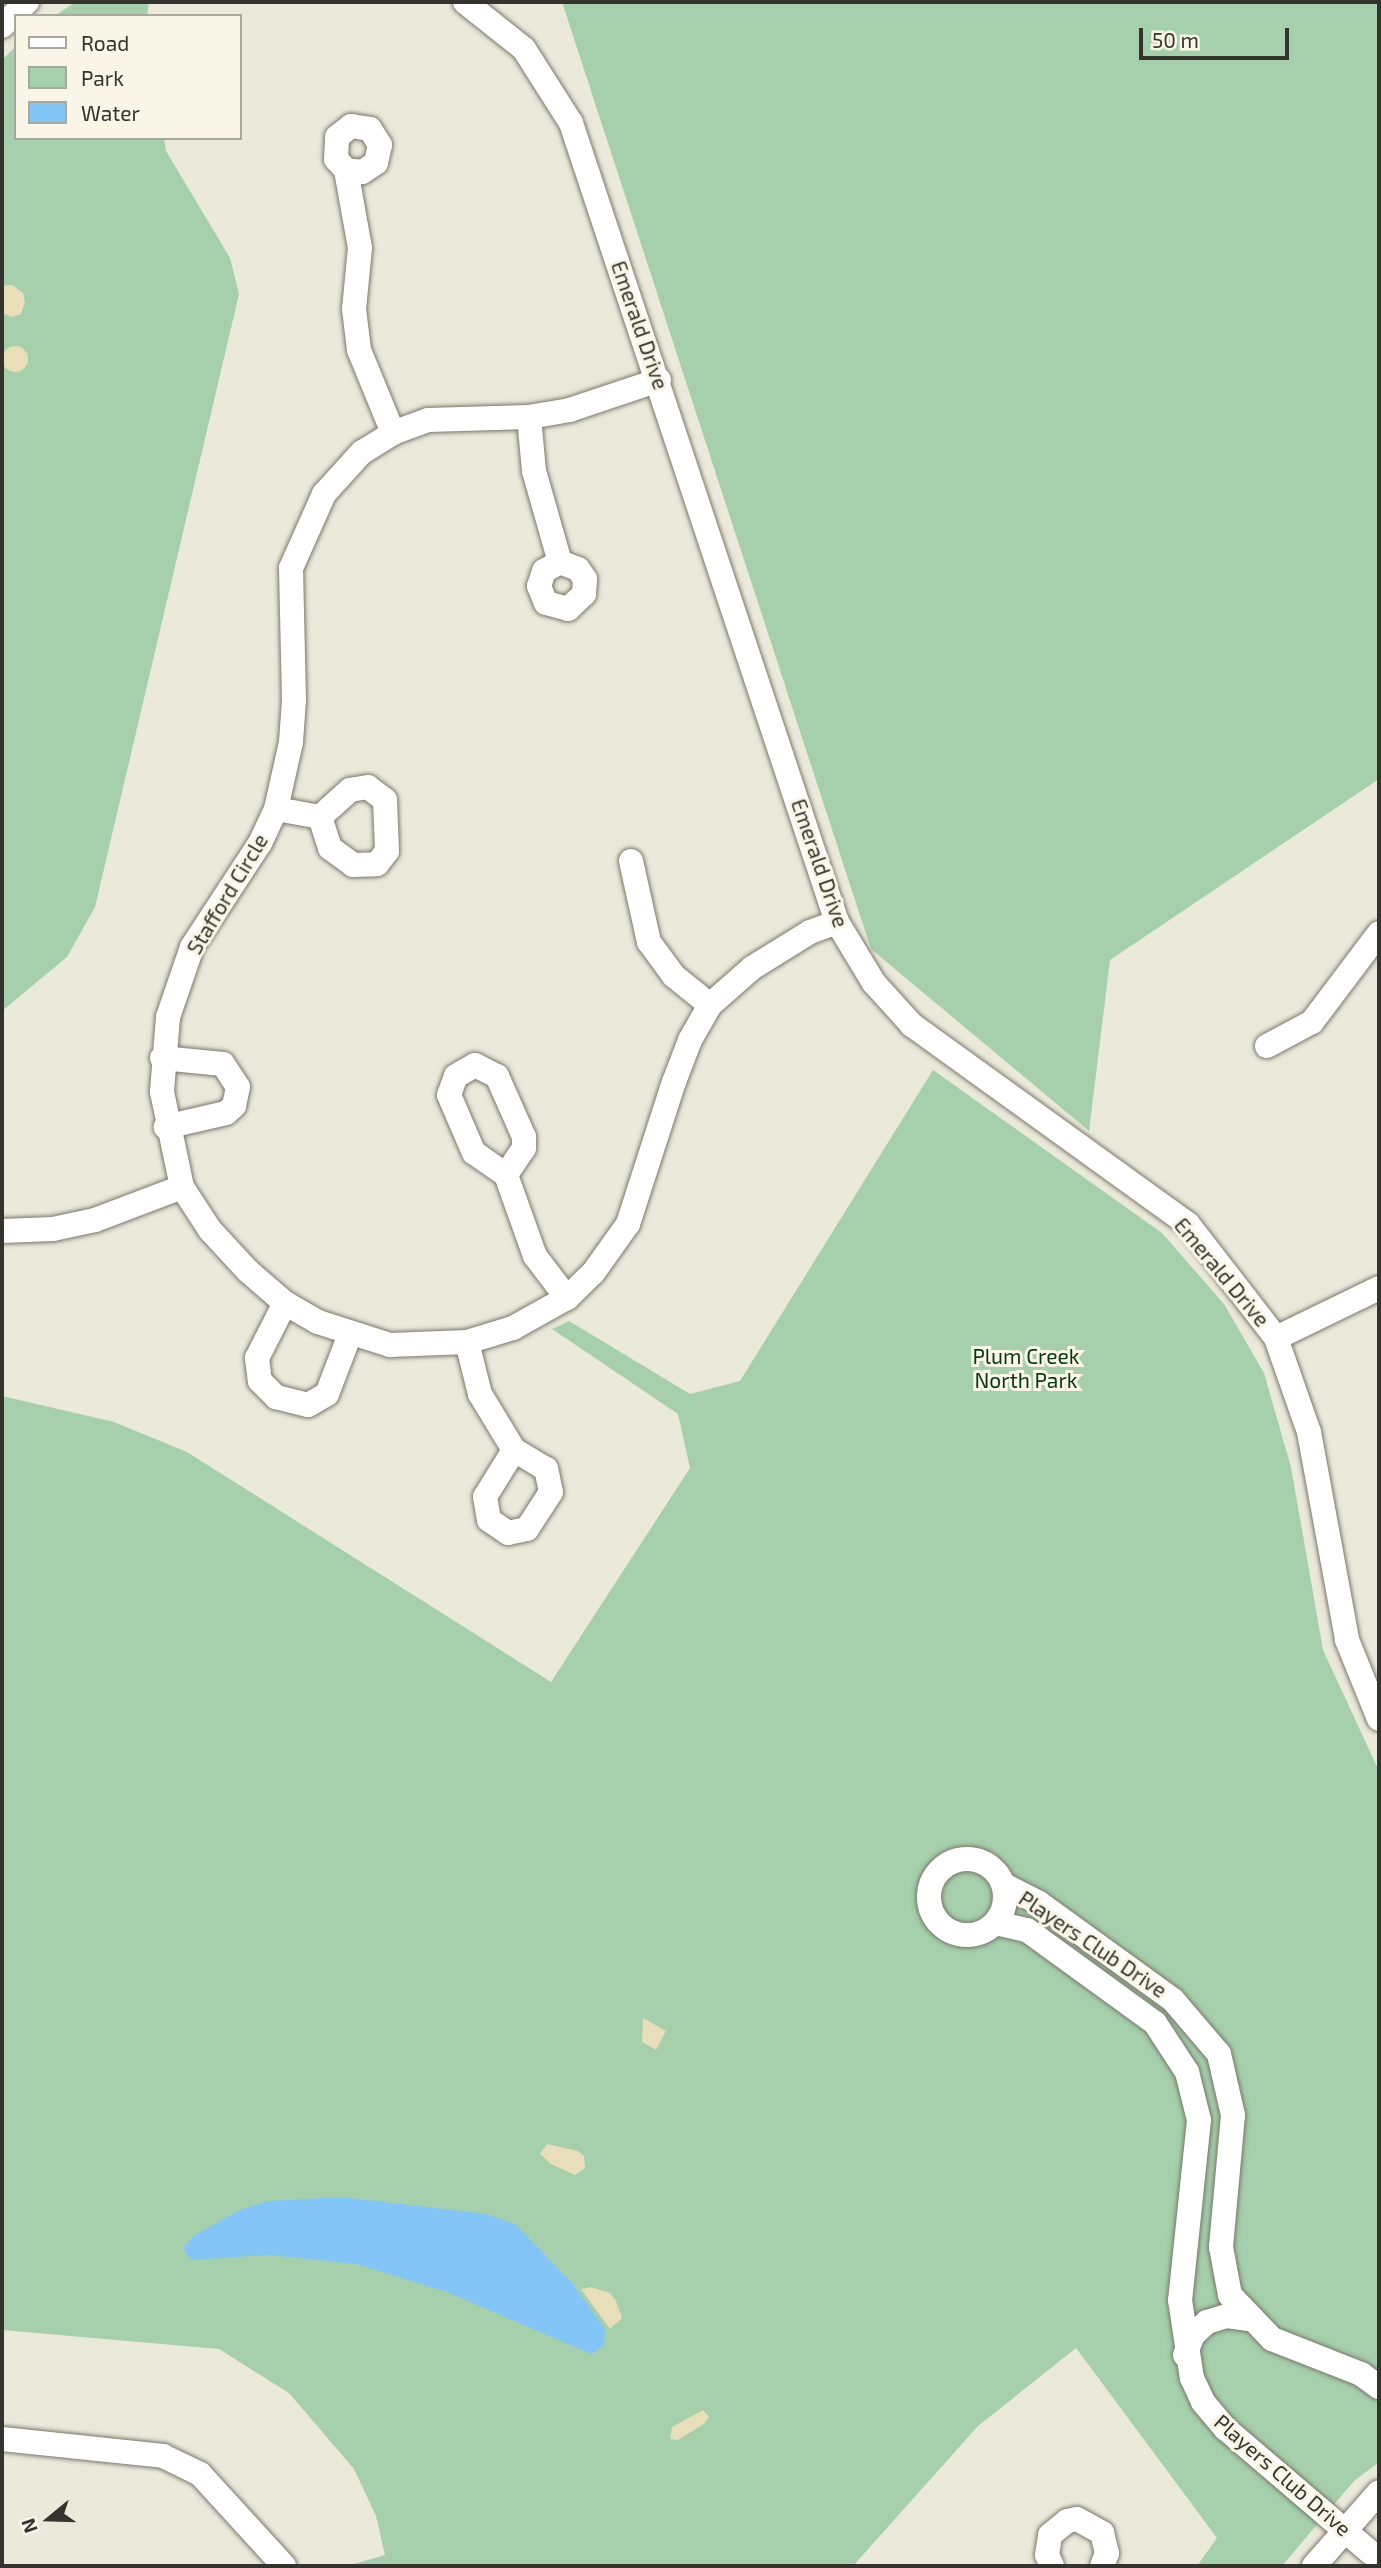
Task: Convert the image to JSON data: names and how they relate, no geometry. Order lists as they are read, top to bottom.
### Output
{
  "streets": {
    "street": ["Emerald Drive", "Stafford Circle", "Players Club Drive"]
  },
  "crossings": [
    ["Emerald Drive", "Stafford Circle"]
  ],
  "parks": ["Plum Creek North Park"],
  "legend": ["Road", "Park", "Water"],
  "scale_bar": "50 m",
  "north": "left"
}
